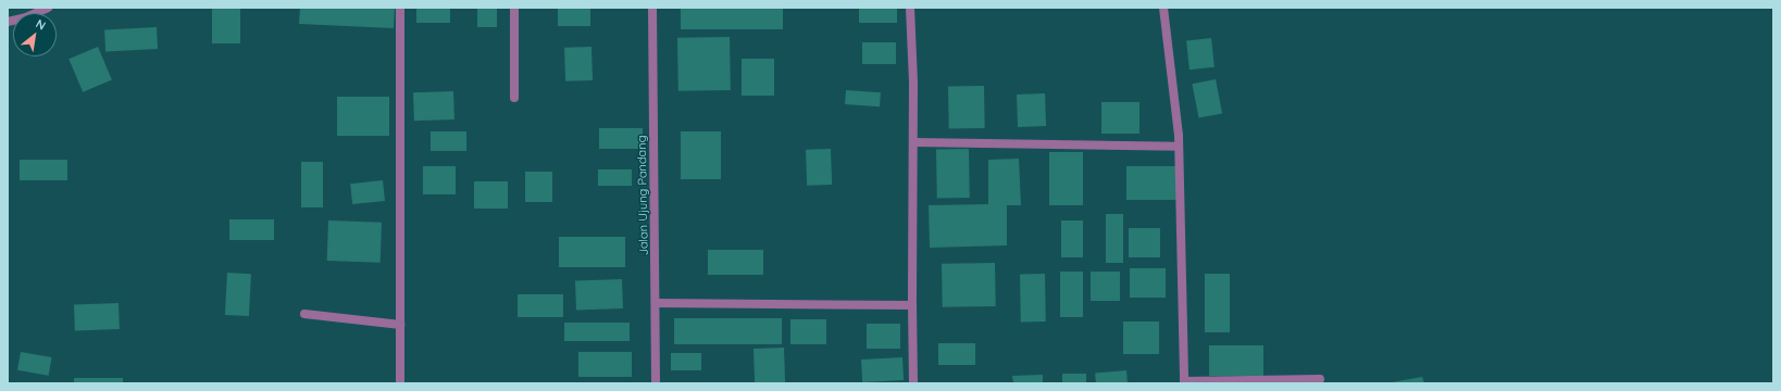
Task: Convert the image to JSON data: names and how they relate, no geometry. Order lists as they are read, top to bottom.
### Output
{
  "streets": {
    "street": ["Jalan Ujung Pandang"]
  },
  "north": "top right"
}
